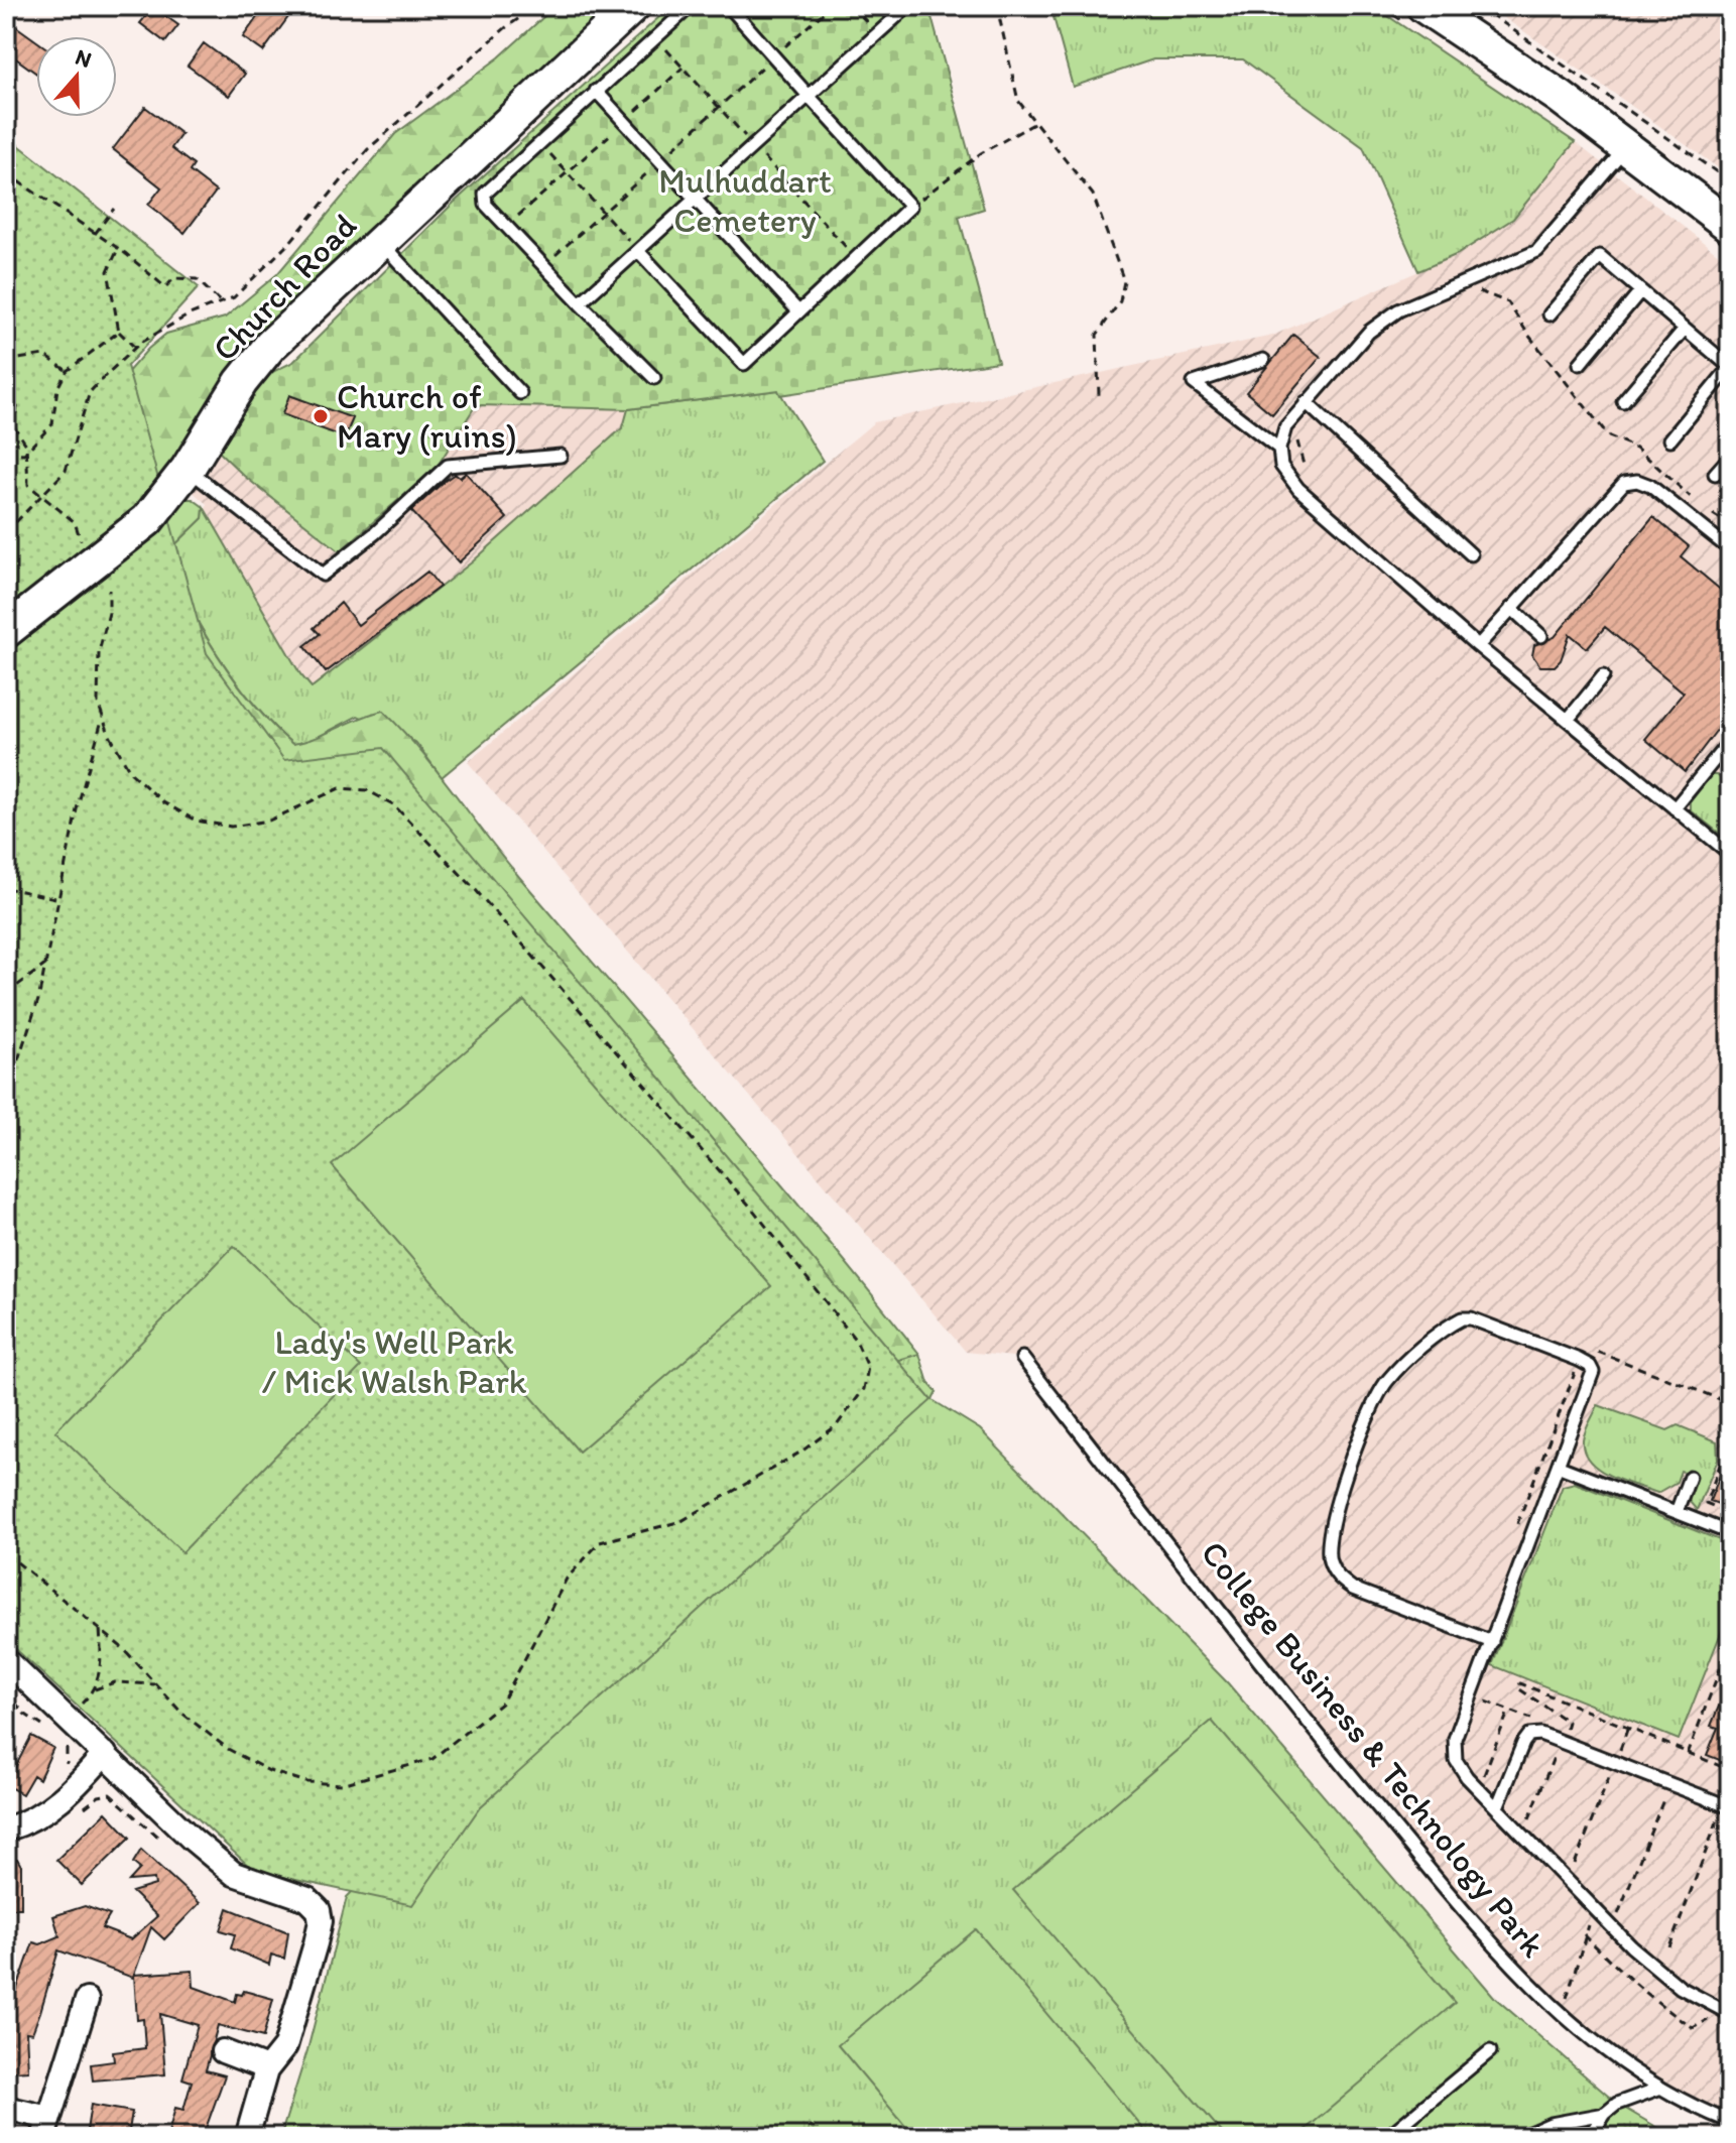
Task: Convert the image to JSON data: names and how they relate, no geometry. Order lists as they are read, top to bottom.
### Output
{
  "streets": {
    "street": ["Church Road"],
    "lane": ["College Business & Technology Park"]
  },
  "parks": ["Mulhuddart Cemetery", "Lady's Well Park / Mick Walsh Park"],
  "places": ["Church of Mary (ruins)"],
  "north": "top"
}
